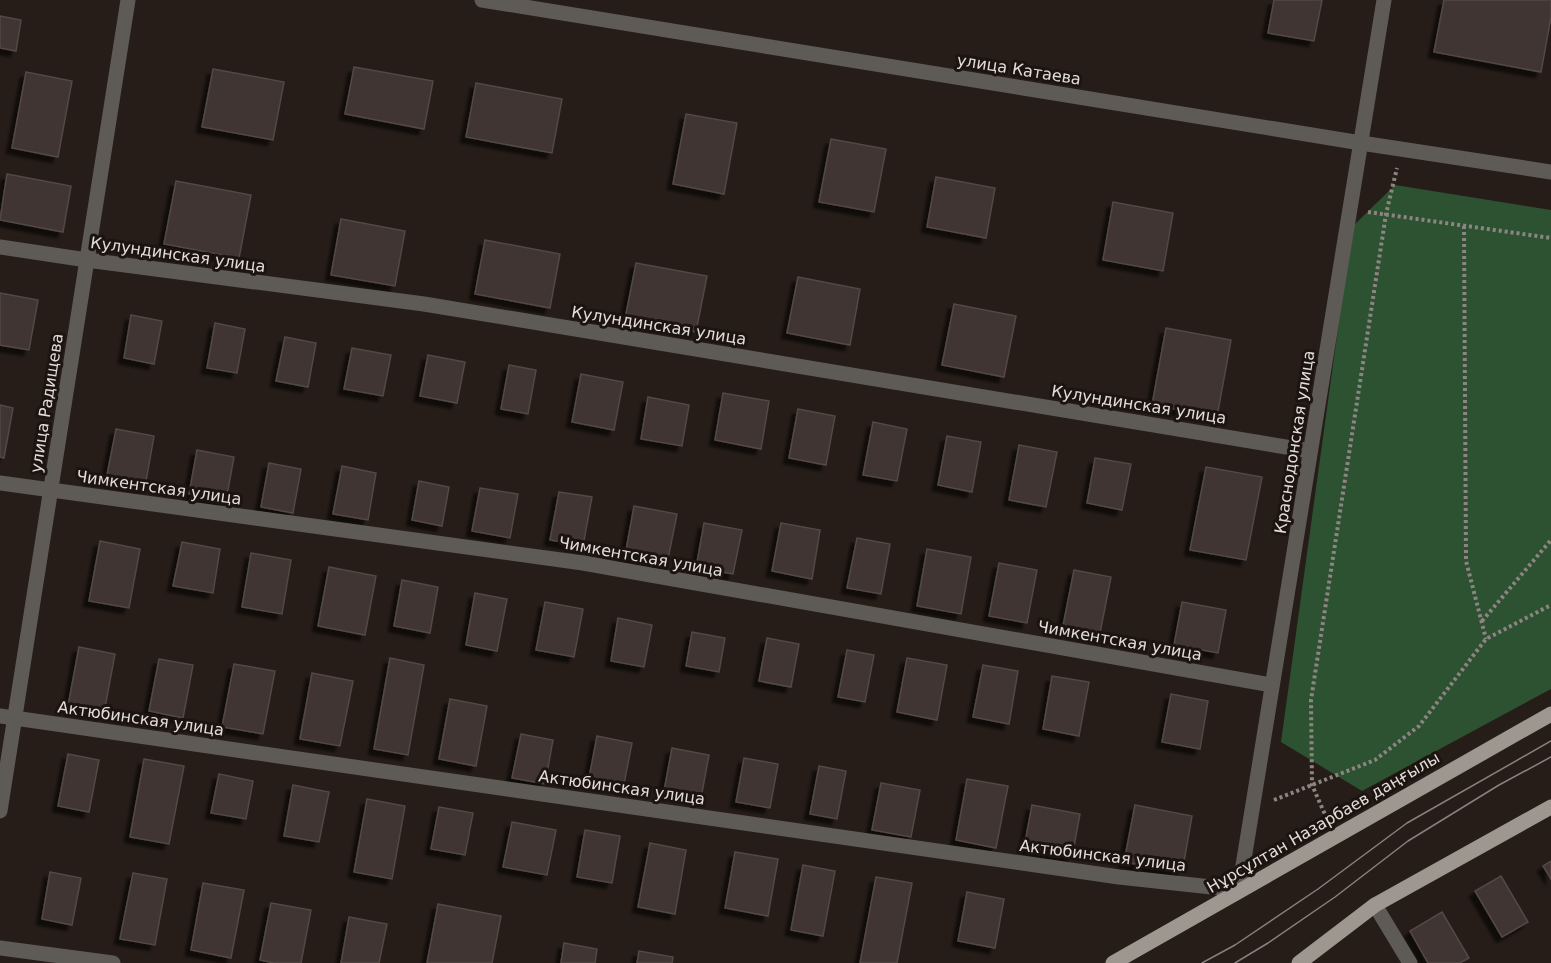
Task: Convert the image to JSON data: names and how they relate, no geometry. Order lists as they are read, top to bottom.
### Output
{
  "streets": {
    "main road": ["Нұрсұлтан Назарбаев даңғылы"],
    "street": [
      "улица Катаева",
      "Кулундинская улица",
      "улица Радищева",
      "Краснодонская улица",
      "Чимкентская улица",
      "Актюбинская улица"
    ]
  },
  "crossings": [
    ["улица Катаева", "Краснодонская улица"],
    ["Кулундинская улица", "улица Радищева"],
    ["Кулундинская улица", "Краснодонская улица"],
    ["улица Радищева", "Чимкентская улица"],
    ["улица Радищева", "Актюбинская улица"],
    ["Краснодонская улица", "Чимкентская улица"],
    ["Краснодонская улица", "Актюбинская улица"],
    ["Краснодонская улица", "Нұрсұлтан Назарбаев даңғылы"],
    ["Актюбинская улица", "Нұрсұлтан Назарбаев даңғылы"]
  ]
}
